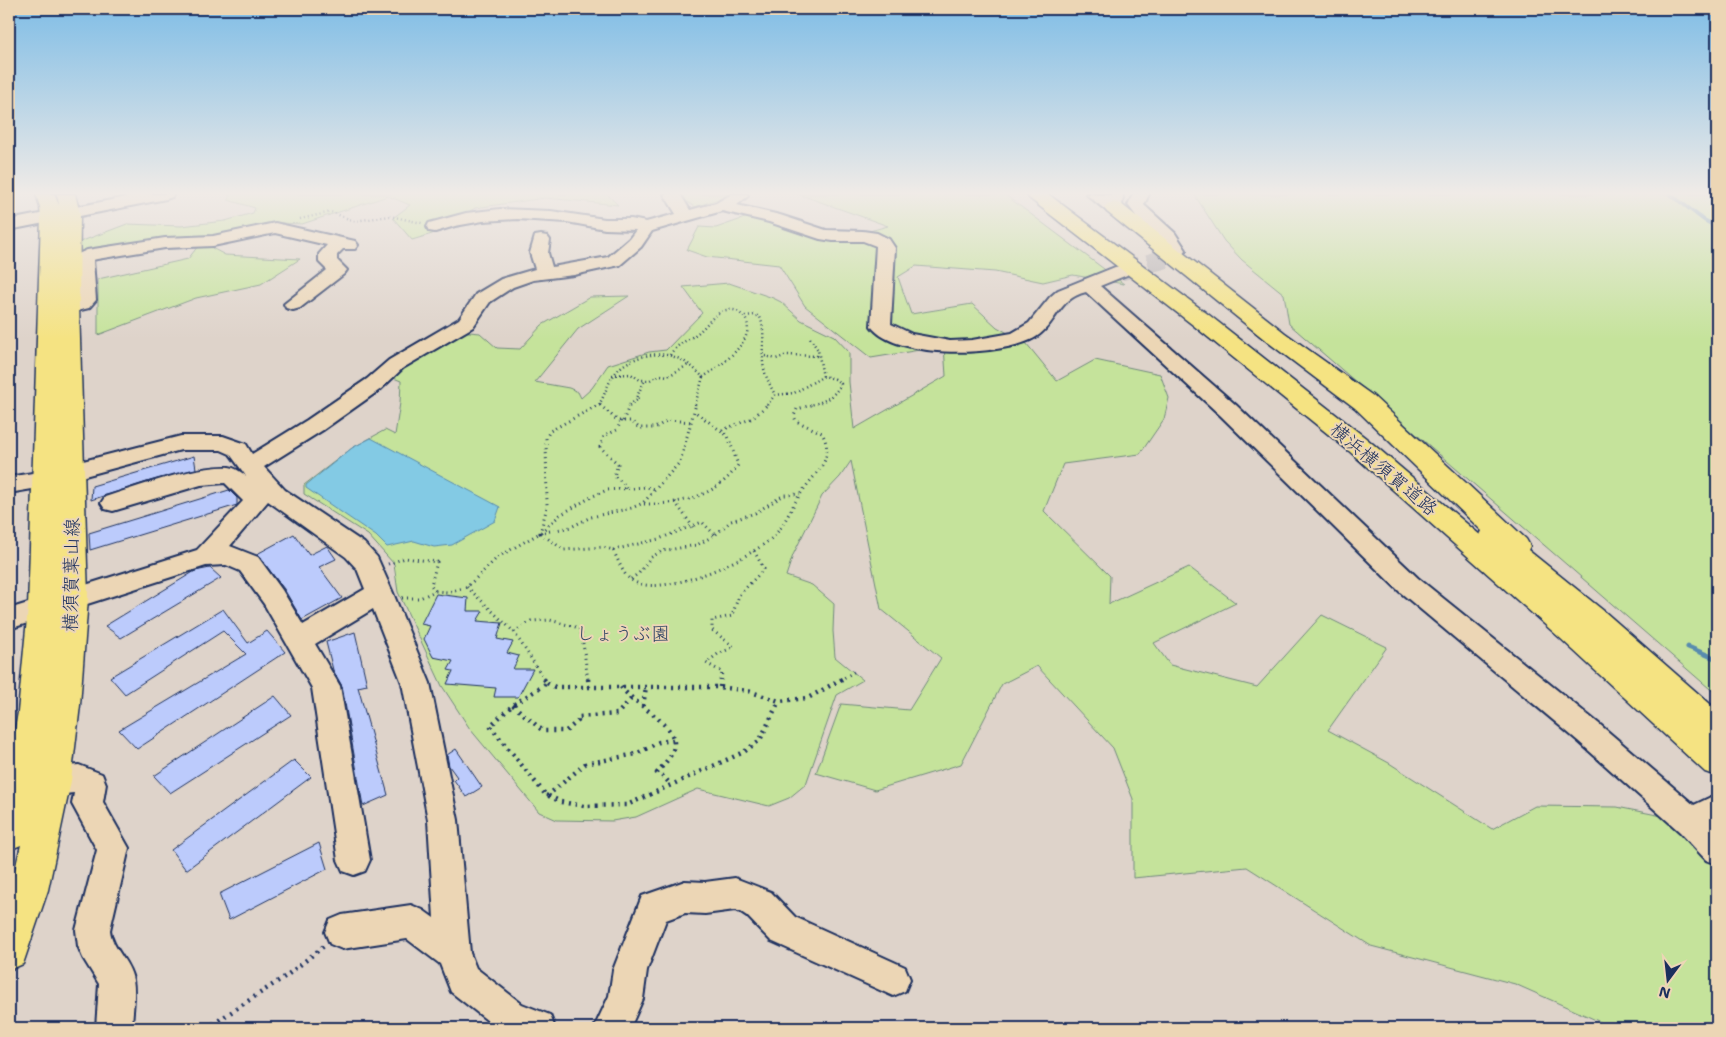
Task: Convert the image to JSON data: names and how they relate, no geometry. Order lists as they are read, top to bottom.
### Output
{
  "streets": {
    "main road": ["横浜横須賀道路", "横須賀葉山線"]
  },
  "parks": ["しょうぶ園"],
  "north": "bottom"
}
